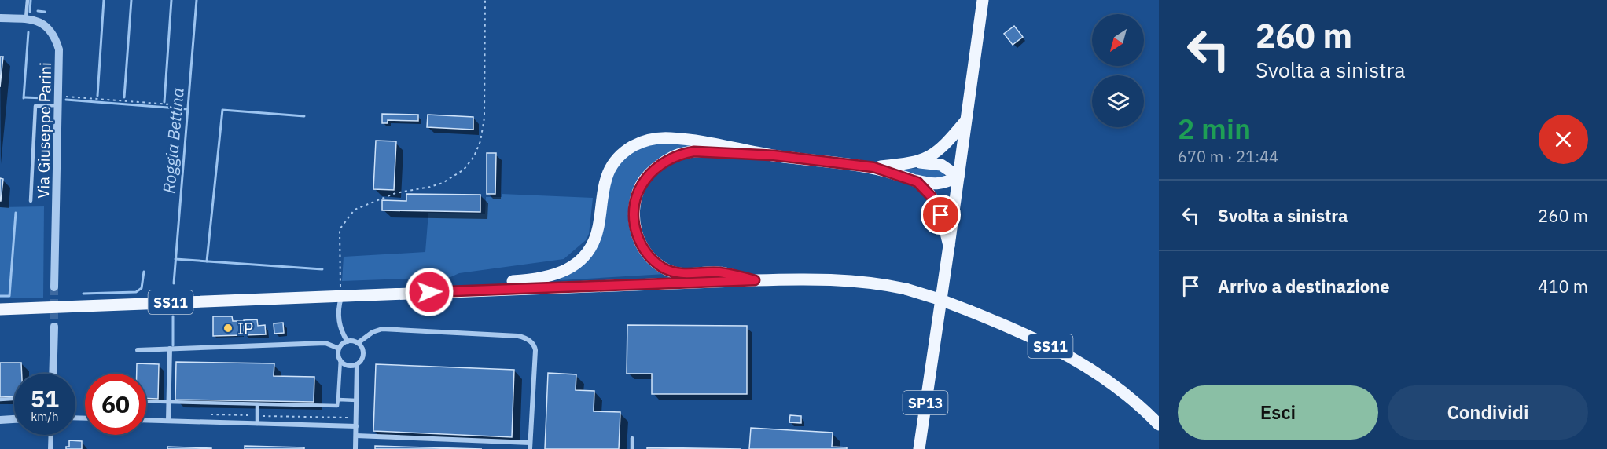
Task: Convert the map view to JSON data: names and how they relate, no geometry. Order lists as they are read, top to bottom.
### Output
{
  "streets": {
    "main road": ["SS11", "SP13"],
    "street": ["Via Giuseppe Parini"]
  },
  "water": ["Roggia Bettina"],
  "places": ["IP"],
  "north": "bottom left",
  "page": {
    "turn": ["260 m", "Svolta a sinistra"],
    "heading": ["2 min", "670 m · 21:44"],
    "list": [
      {
        "name": "Svolta a sinistra",
        "value": "260 m"
      },
      {
        "name": "Arrivo a destinazione",
        "value": "410 m"
      }
    ],
    "speed": "51 km/h",
    "limit": "60",
    "buttons": ["Esci", "Condividi"]
  }
}
